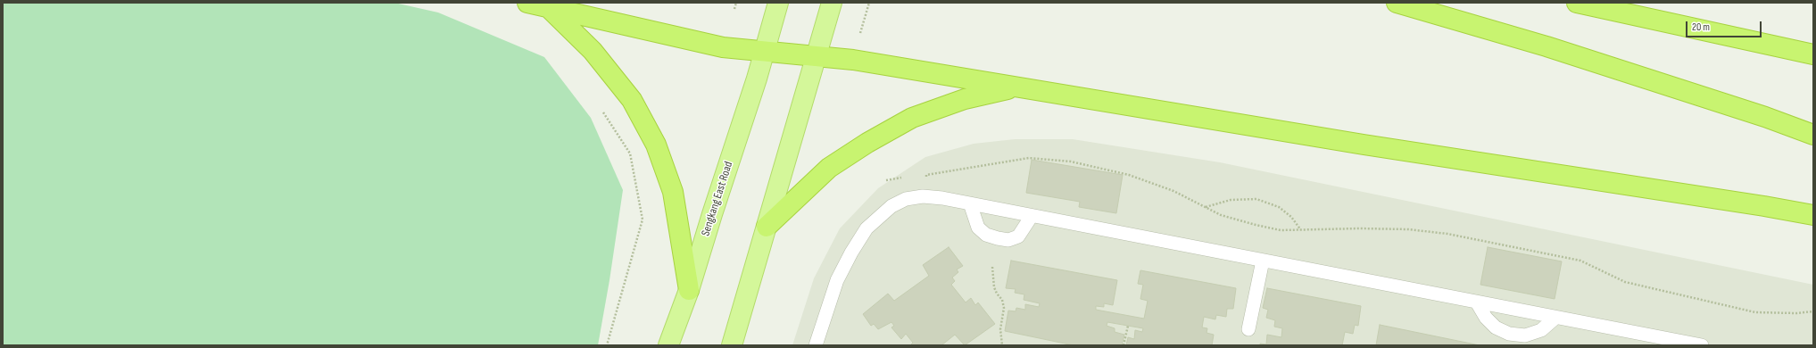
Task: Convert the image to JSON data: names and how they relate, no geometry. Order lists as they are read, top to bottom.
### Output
{
  "streets": {
    "main road": ["Sengkang East Road"]
  },
  "scale_bar": "20 m"
}
